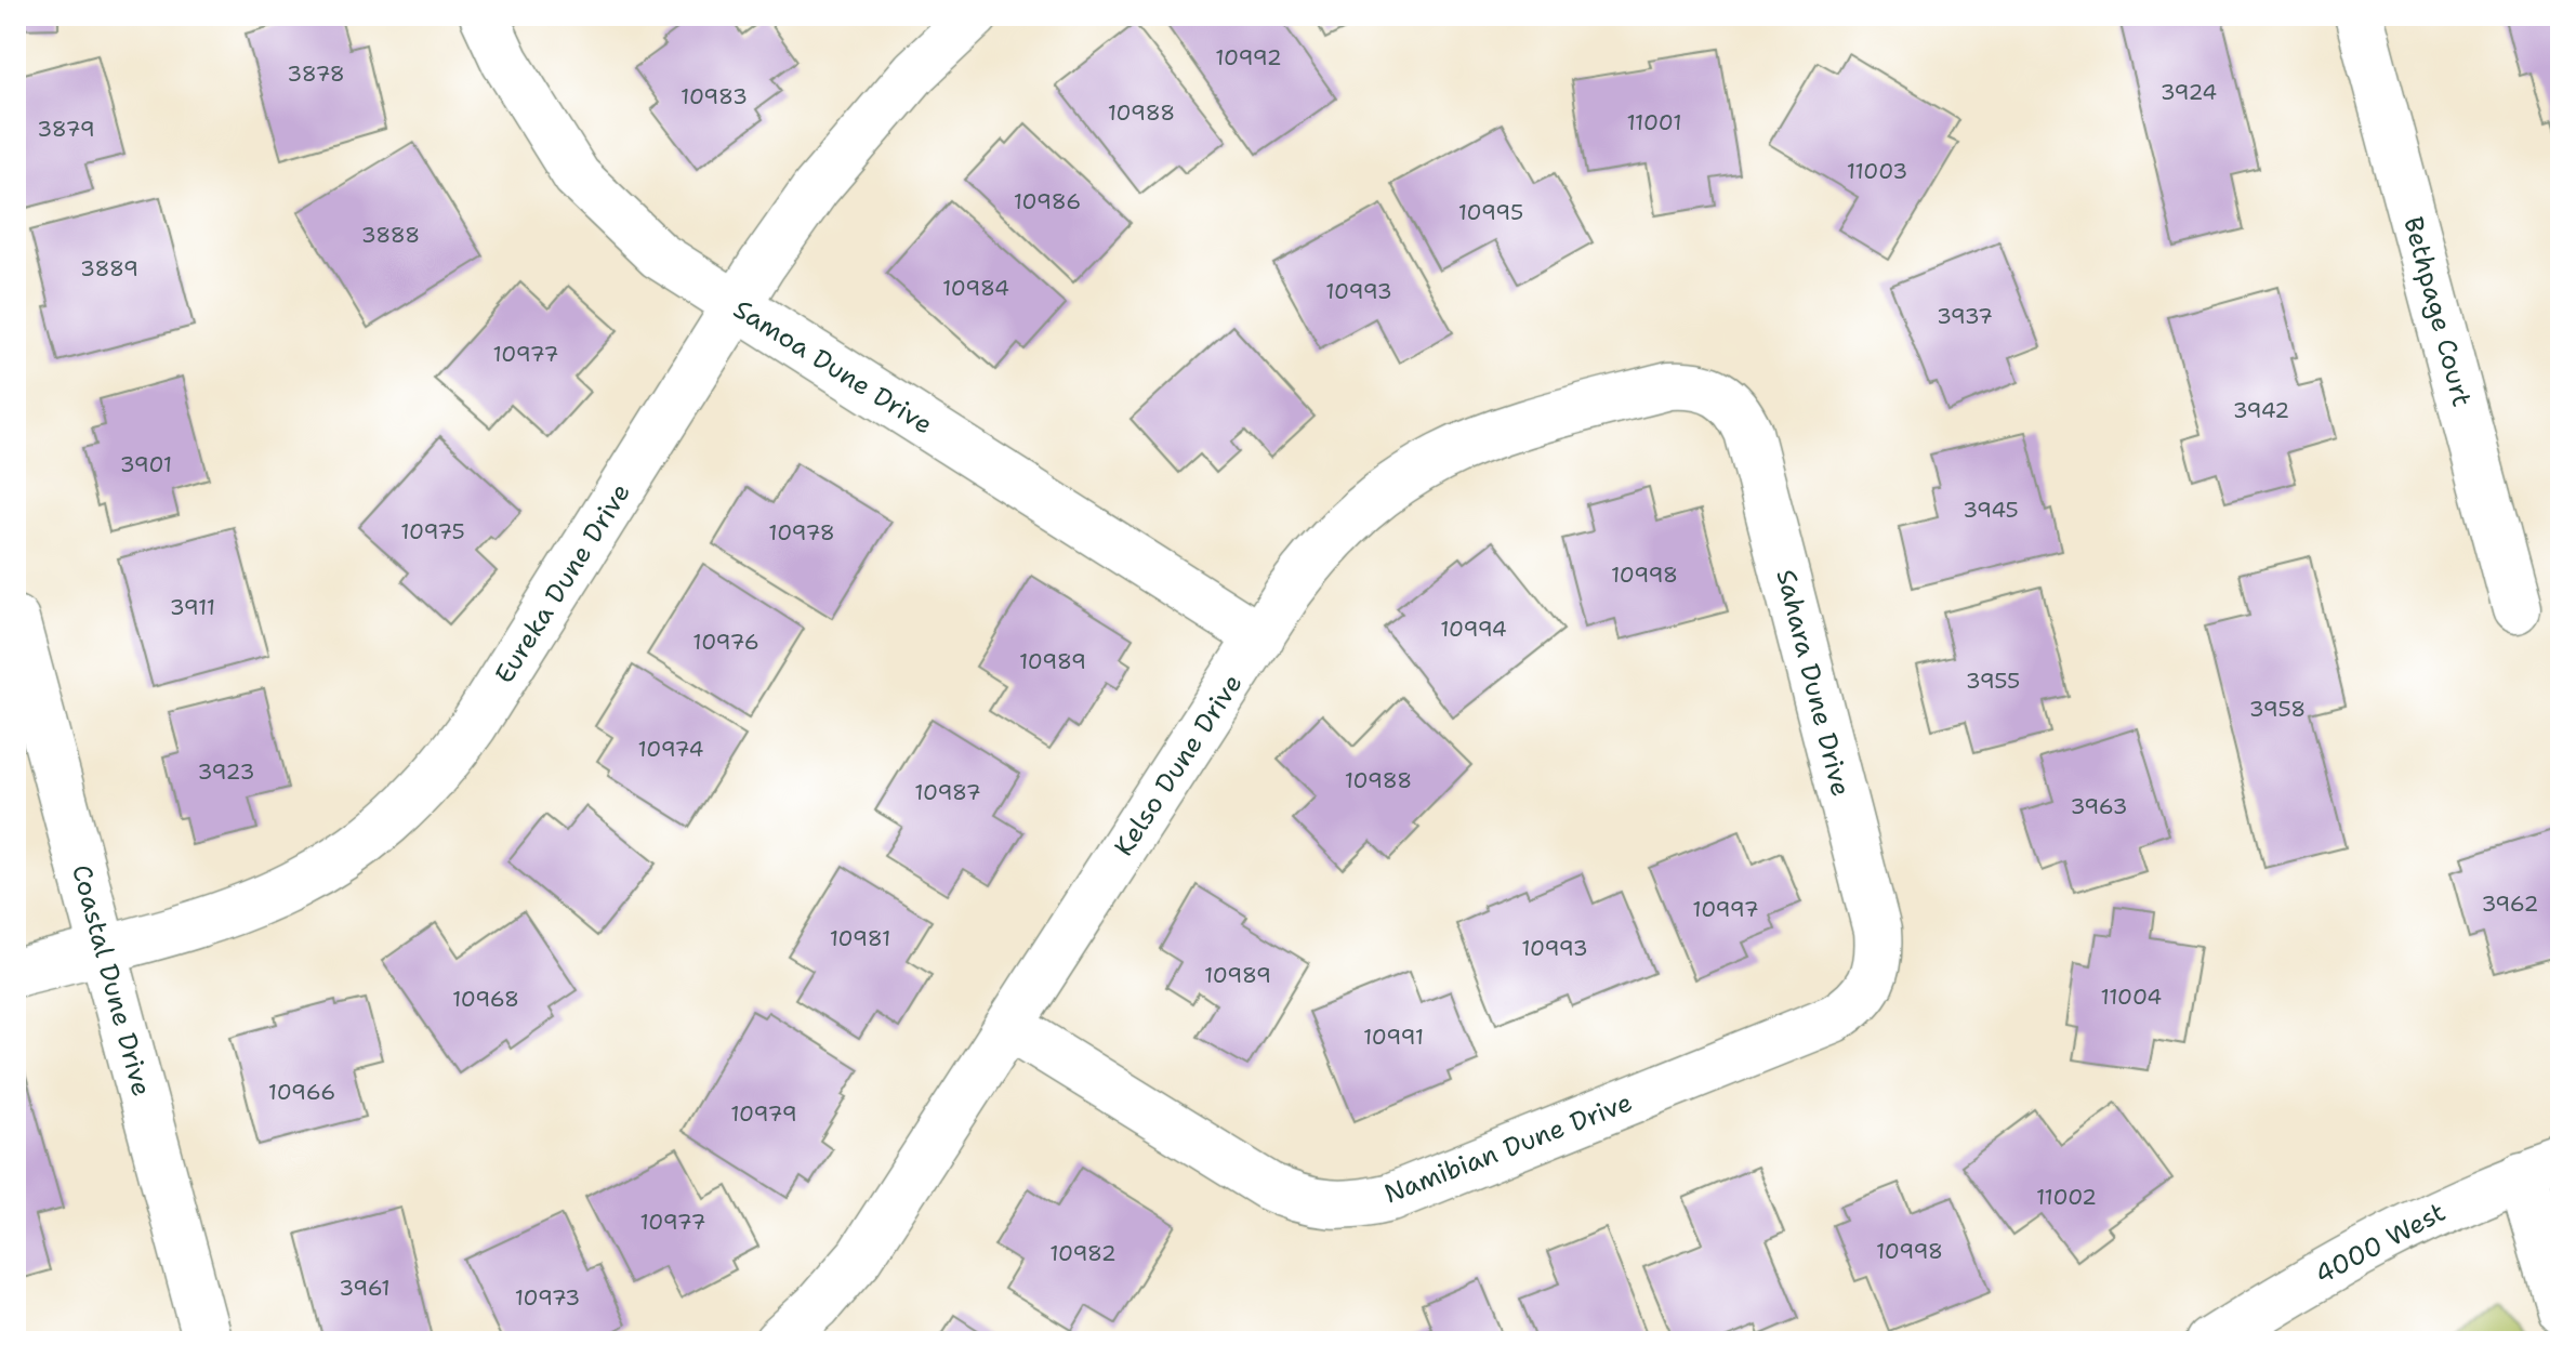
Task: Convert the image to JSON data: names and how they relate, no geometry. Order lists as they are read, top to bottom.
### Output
{
  "streets": {
    "street": [
      "Bethpage Court",
      "Samoa Dune Drive",
      "Eureka Dune Drive",
      "Sahara Dune Drive",
      "Kelso Dune Drive",
      "Coastal Dune Drive",
      "Namibian Dune Drive",
      "4000 West"
    ]
  },
  "crossings": [
    ["Samoa Dune Drive", "Eureka Dune Drive"],
    ["Samoa Dune Drive", "Kelso Dune Drive"],
    ["Eureka Dune Drive", "Coastal Dune Drive"],
    ["Sahara Dune Drive", "Kelso Dune Drive"],
    ["Sahara Dune Drive", "Namibian Dune Drive"],
    ["Kelso Dune Drive", "Namibian Dune Drive"]
  ],
  "house_numbers": [
    "10992",
    "3878",
    "3924",
    "10983",
    "10988",
    "11001",
    "3879",
    "11003",
    "10986",
    "10995",
    "3888",
    "3889",
    "10984",
    "10993",
    "3937",
    "10977",
    "3942",
    "3901",
    "3945",
    "10975",
    "10978",
    "10998",
    "3911",
    "10994",
    "10976",
    "10989",
    "3955",
    "3958",
    "10974",
    "3923",
    "10988",
    "10987",
    "3963",
    "3962",
    "10997",
    "10981",
    "10993",
    "10989",
    "11004",
    "10968",
    "10991",
    "10966",
    "10979",
    "11002",
    "10977",
    "10998",
    "10982",
    "3961",
    "10973"
  ]
}
